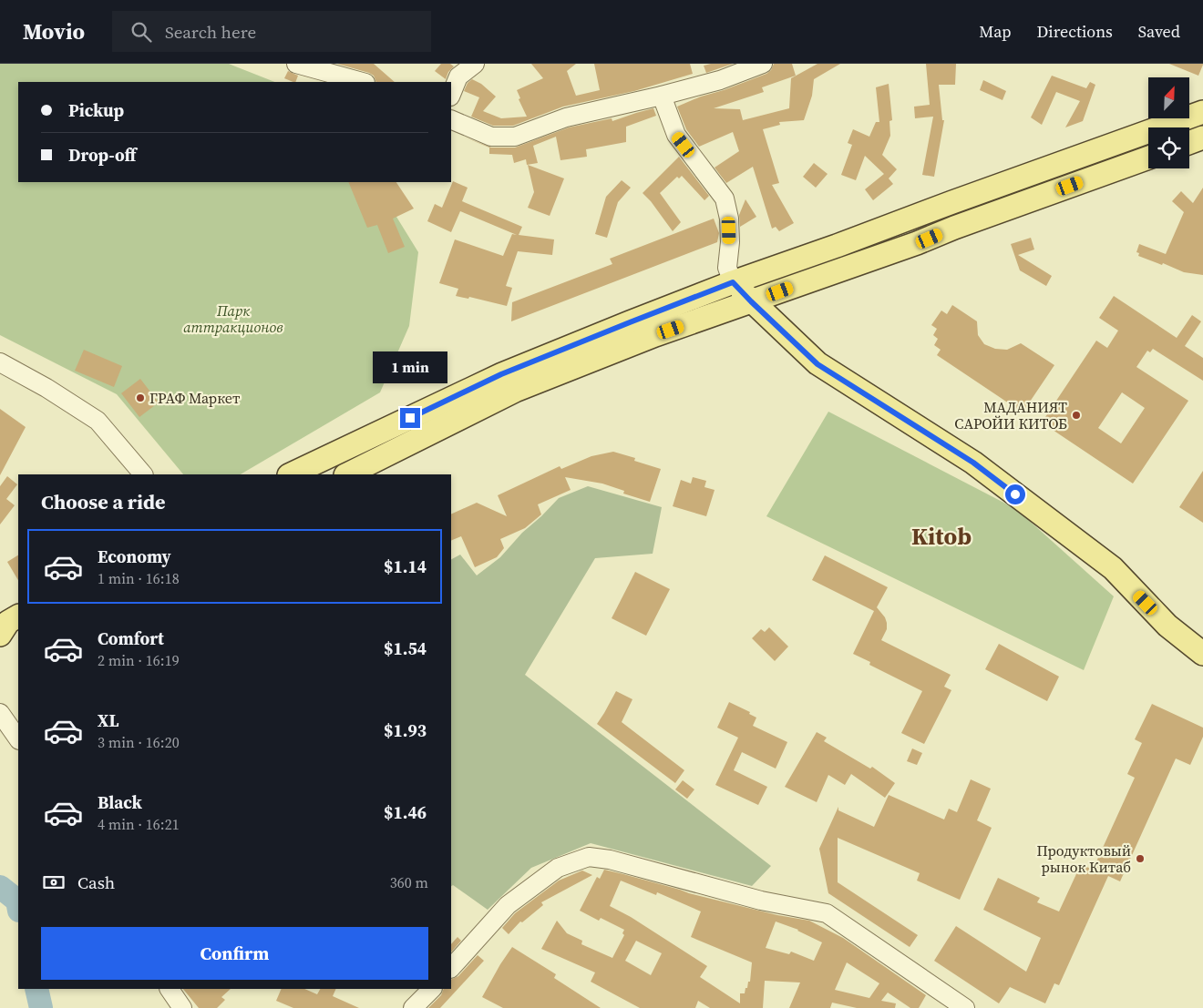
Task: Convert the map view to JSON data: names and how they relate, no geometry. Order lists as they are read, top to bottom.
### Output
{
  "districts": ["Kitob"],
  "parks": ["Парк аттракционов"],
  "places": ["ГРАФ Маркет", "МАДАНИЯТ САРОЙИ КИТОБ", "Продуктовый рынок Китаб"],
  "north": "top right",
  "page": {
    "header": "Movio",
    "search": "Search here",
    "nav": ["Map", "Directions", "Saved"],
    "banner": ["Pickup", "Drop-off"],
    "bubble": "1 min",
    "heading": "Choose a ride",
    "list": [
      {
        "name": "Economy",
        "note": "1 min · 16:18",
        "value": "$1.14"
      },
      {
        "name": "Comfort",
        "note": "2 min · 16:19",
        "value": "$1.54"
      },
      {
        "name": "XL",
        "note": "3 min · 16:20",
        "value": "$1.93"
      },
      {
        "name": "Black",
        "note": "4 min · 16:21",
        "value": "$1.46"
      }
    ],
    "pay": ["Cash", "360 m"],
    "buttons": "Confirm"
  }
}
